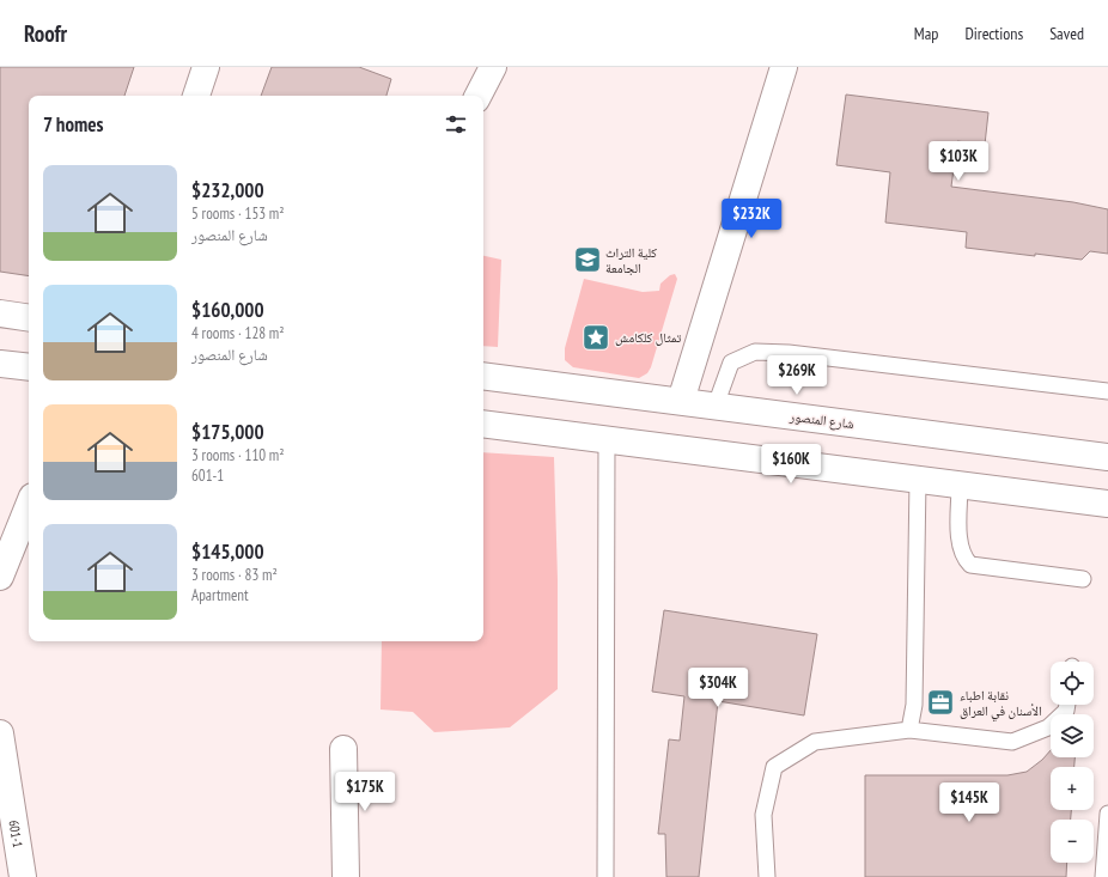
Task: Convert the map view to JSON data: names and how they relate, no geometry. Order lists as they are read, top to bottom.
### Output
{
  "streets": {
    "main road": ["شارع المنصور", "601-1"]
  },
  "places": {
    "school or university": ["كلية التراث الجامعة"],
    "place": ["تمثال كلكامش"],
    "office": ["نقابة اطباء الأسنان في العراق"]
  },
  "page": {
    "header": "Roofr",
    "nav": ["Map", "Directions", "Saved"],
    "heading": "7 homes",
    "price": [
      "$103K",
      "$232K",
      "$269K",
      "$160K",
      "$304K",
      "$175K",
      "$145K"
    ],
    "list": [
      {
        "name": "$232,000",
        "note": "5 rooms · 153 m² · شارع المنصور"
      },
      {
        "name": "$160,000",
        "note": "4 rooms · 128 m² · شارع المنصور"
      },
      {
        "name": "$175,000",
        "note": "3 rooms · 110 m² · 601-1"
      },
      {
        "name": "$145,000",
        "note": "3 rooms · 83 m² · Apartment"
      }
    ],
    "map_buttons": ["+", "−"]
  }
}
